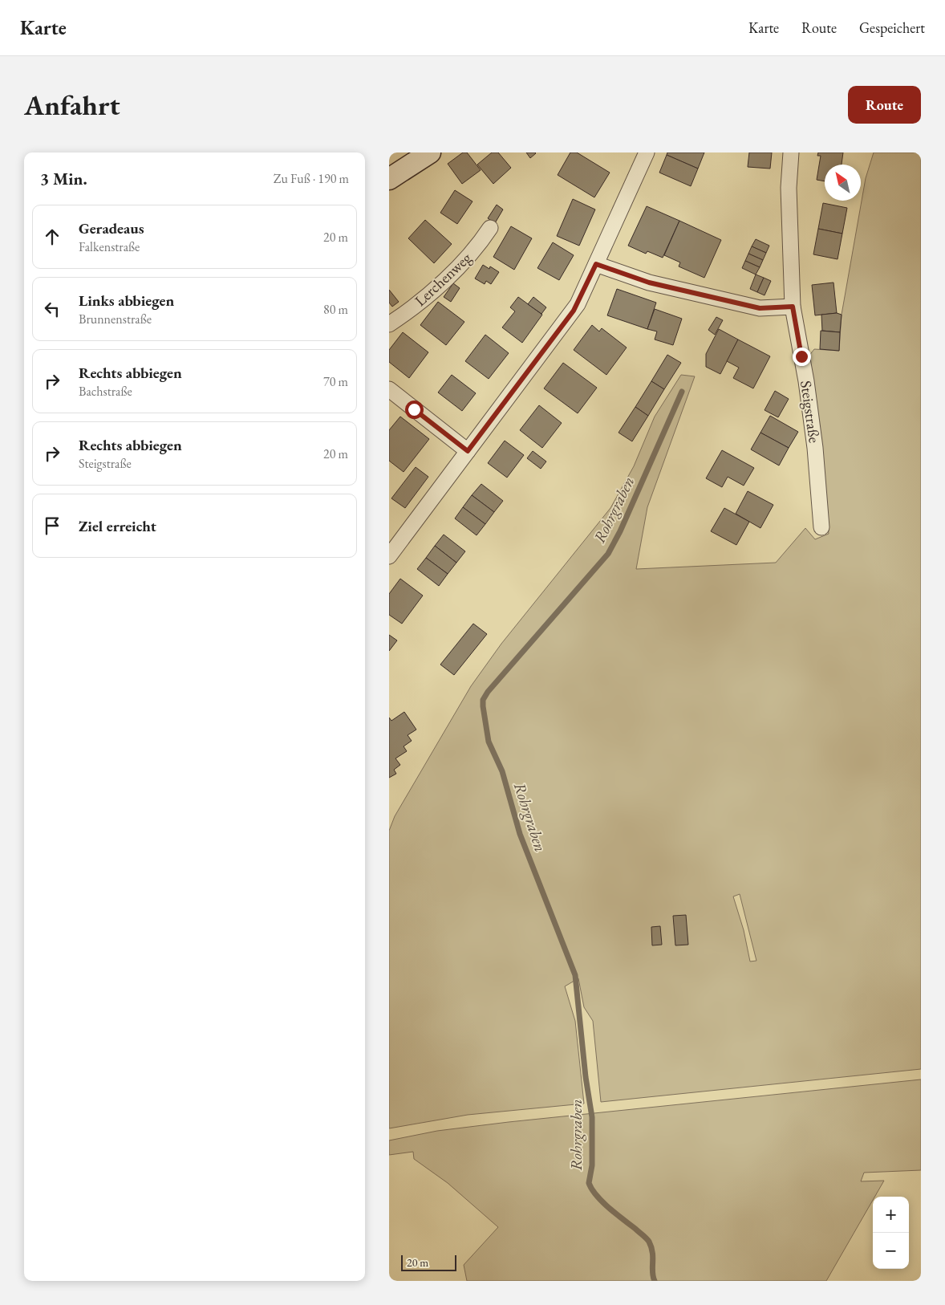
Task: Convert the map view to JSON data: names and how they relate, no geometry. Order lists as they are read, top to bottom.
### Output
{
  "streets": {
    "street": ["Lerchenweg", "Steigstraße"]
  },
  "water": ["Rohrgraben"],
  "scale_bar": "20 m",
  "north": "top left",
  "page": {
    "header": "Karte",
    "nav": ["Karte", "Route", "Gespeichert"],
    "buttons": "Route",
    "title": "Anfahrt",
    "heading": ["3 Min.", "Zu Fuß · 190 m"],
    "list": [
      ["Geradeaus", "Falkenstraße", "20 m"],
      ["Links abbiegen", "Brunnenstraße", "80 m"],
      ["Rechts abbiegen", "Bachstraße", "70 m"],
      ["Rechts abbiegen", "Steigstraße", "20 m"],
      "Ziel erreicht"
    ],
    "map_buttons": ["+", "−"],
    "scale": "20 m"
  }
}
